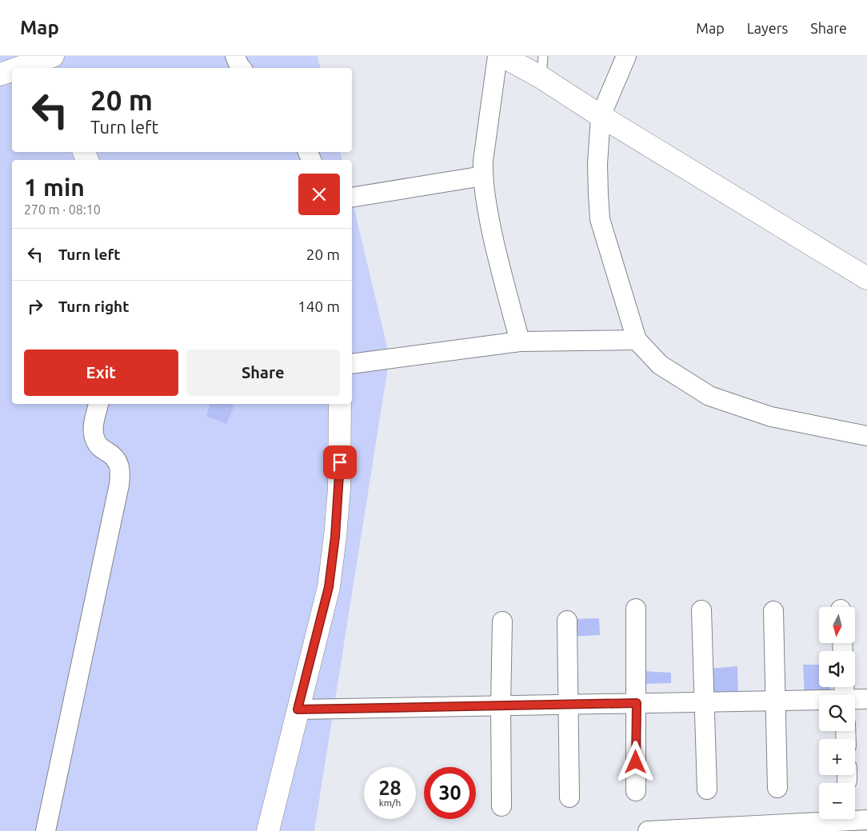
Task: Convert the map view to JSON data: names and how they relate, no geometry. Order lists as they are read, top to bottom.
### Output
{
  "north": "bottom",
  "page": {
    "header": "Map",
    "nav": ["Map", "Layers", "Share"],
    "turn": ["20 m", "Turn left"],
    "heading": ["1 min", "270 m · 08:10"],
    "list": [
      {
        "name": "Turn left",
        "value": "20 m"
      },
      {
        "name": "Turn right",
        "value": "140 m"
      }
    ],
    "buttons": ["Exit", "Share"],
    "map_buttons": ["+", "−"],
    "speed": "28 km/h",
    "limit": "30"
  }
}
